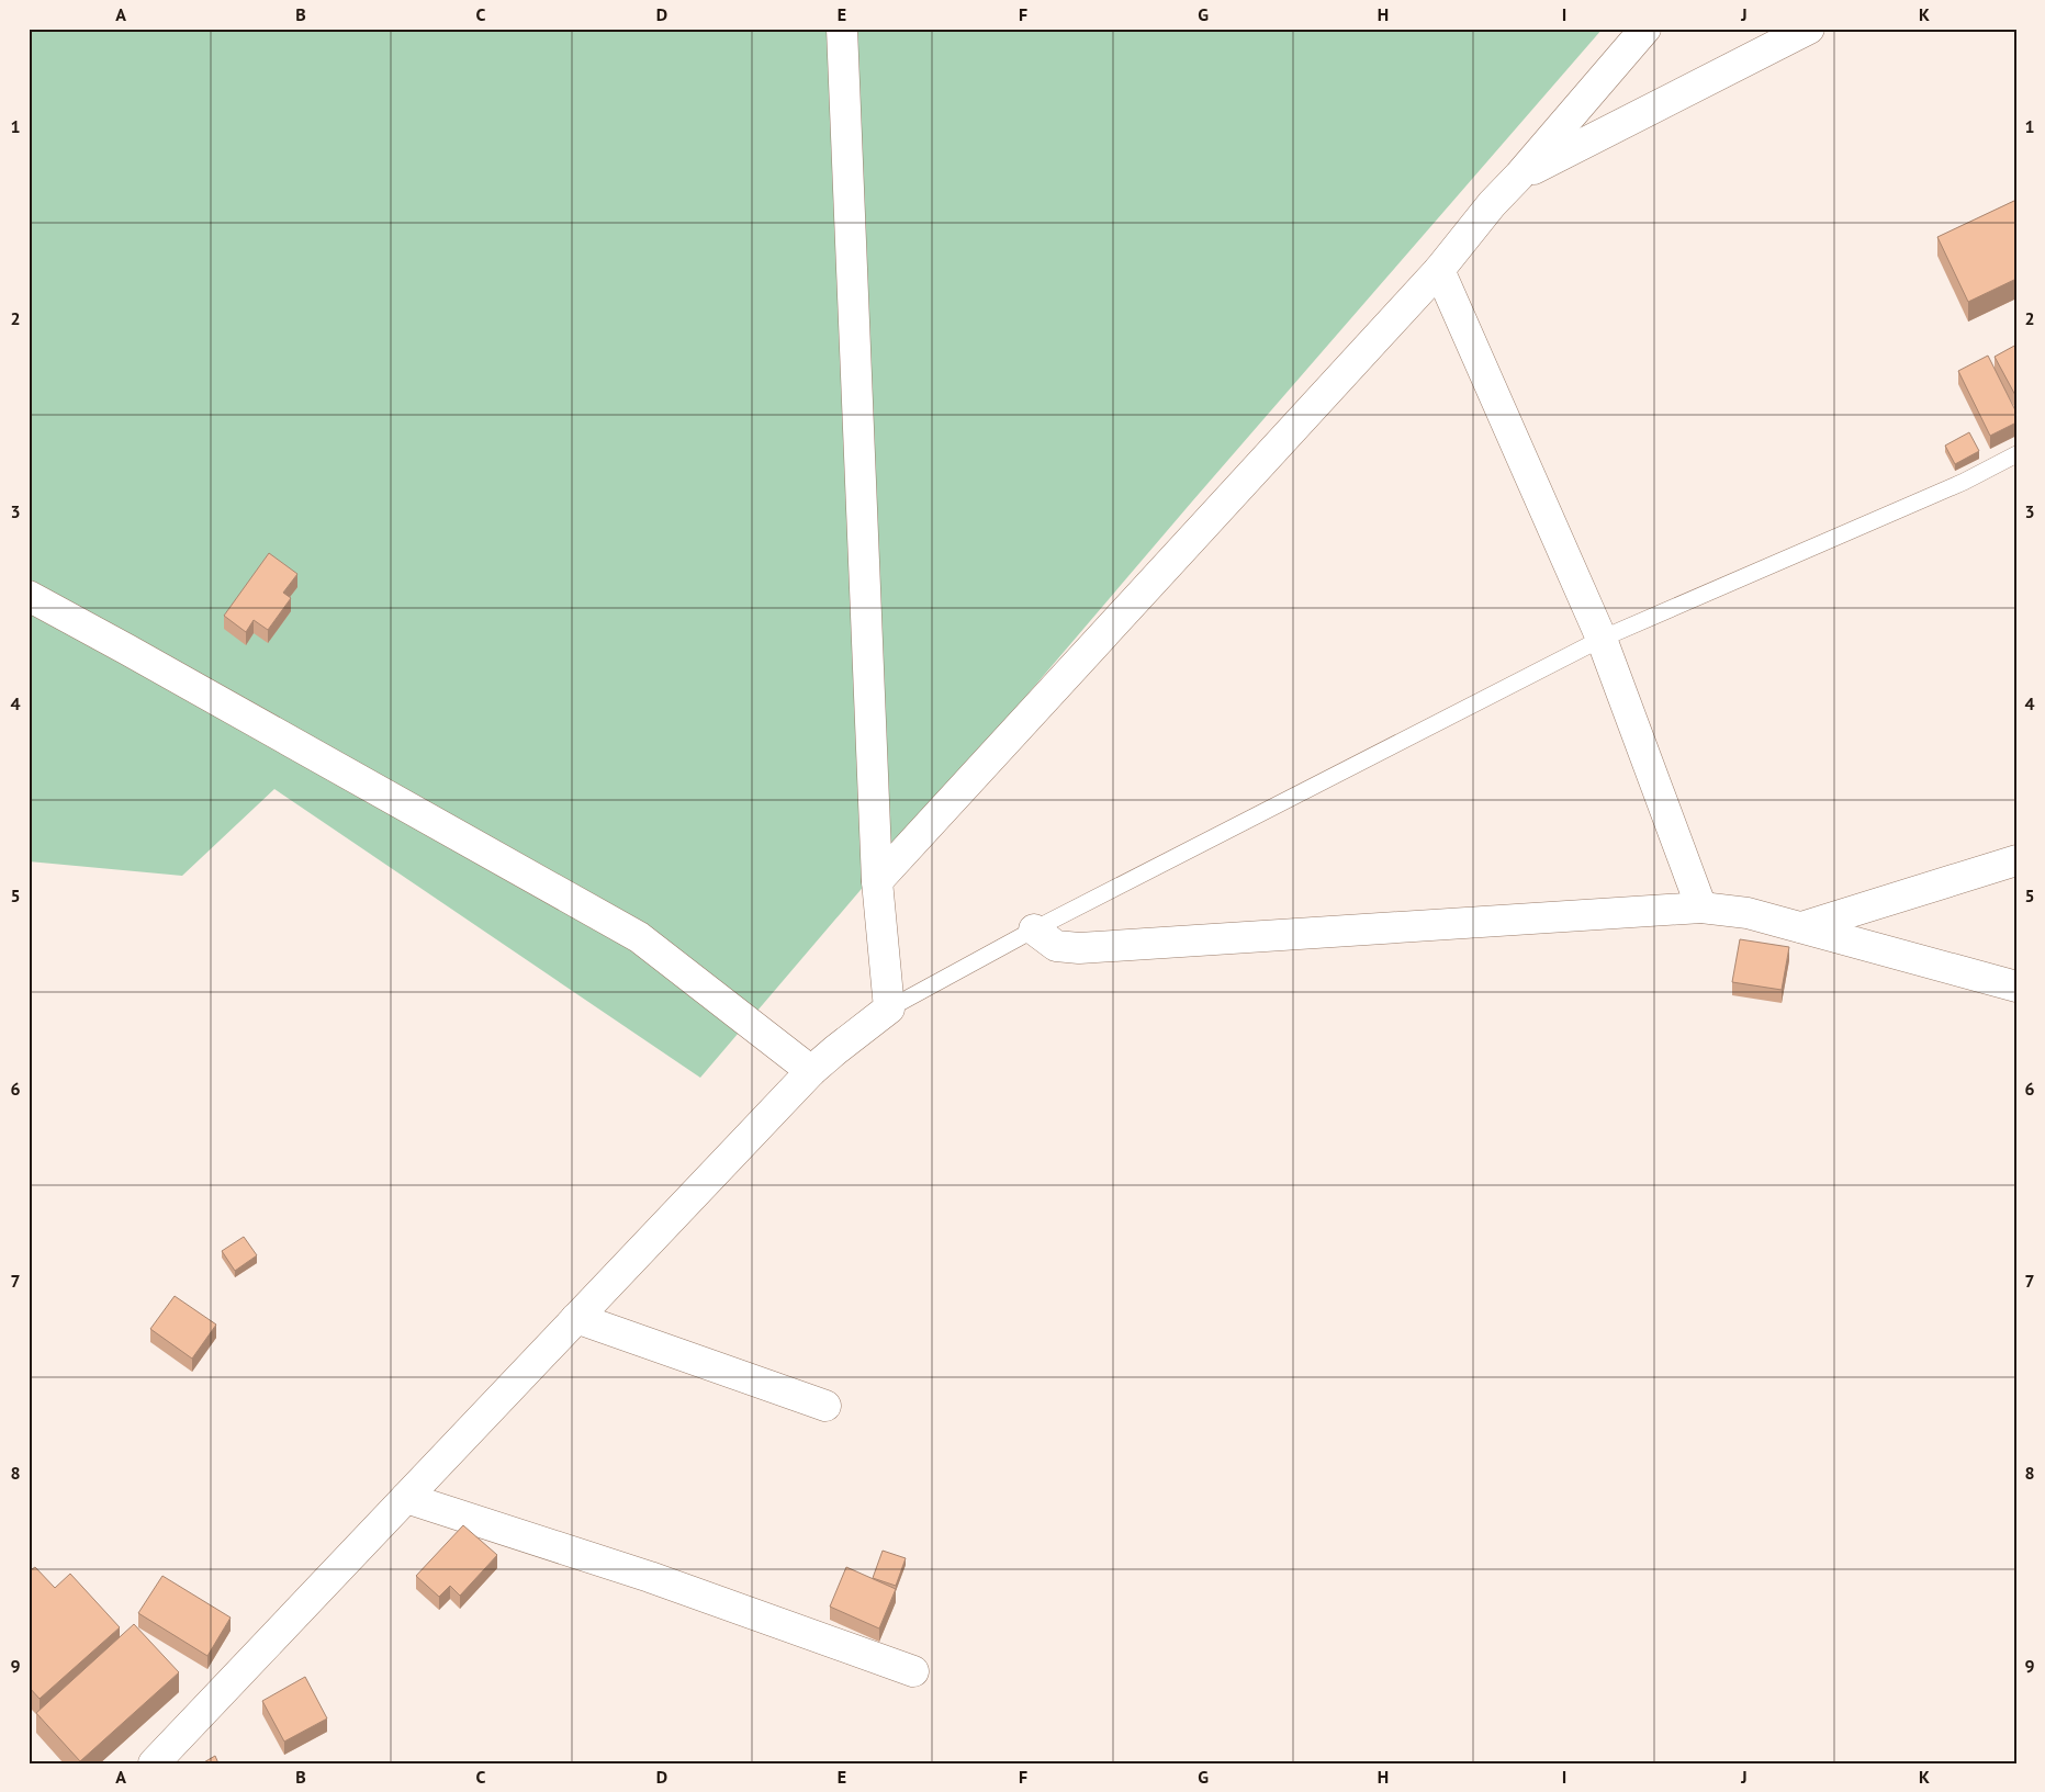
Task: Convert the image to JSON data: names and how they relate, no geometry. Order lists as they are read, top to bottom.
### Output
{
  "grid": {
    "columns": [
      "A",
      "B",
      "C",
      "D",
      "E",
      "F",
      "G",
      "H",
      "I",
      "J",
      "K"
    ],
    "rows": [
      "1",
      "2",
      "3",
      "4",
      "5",
      "6",
      "7",
      "8",
      "9"
    ]
  }
}
